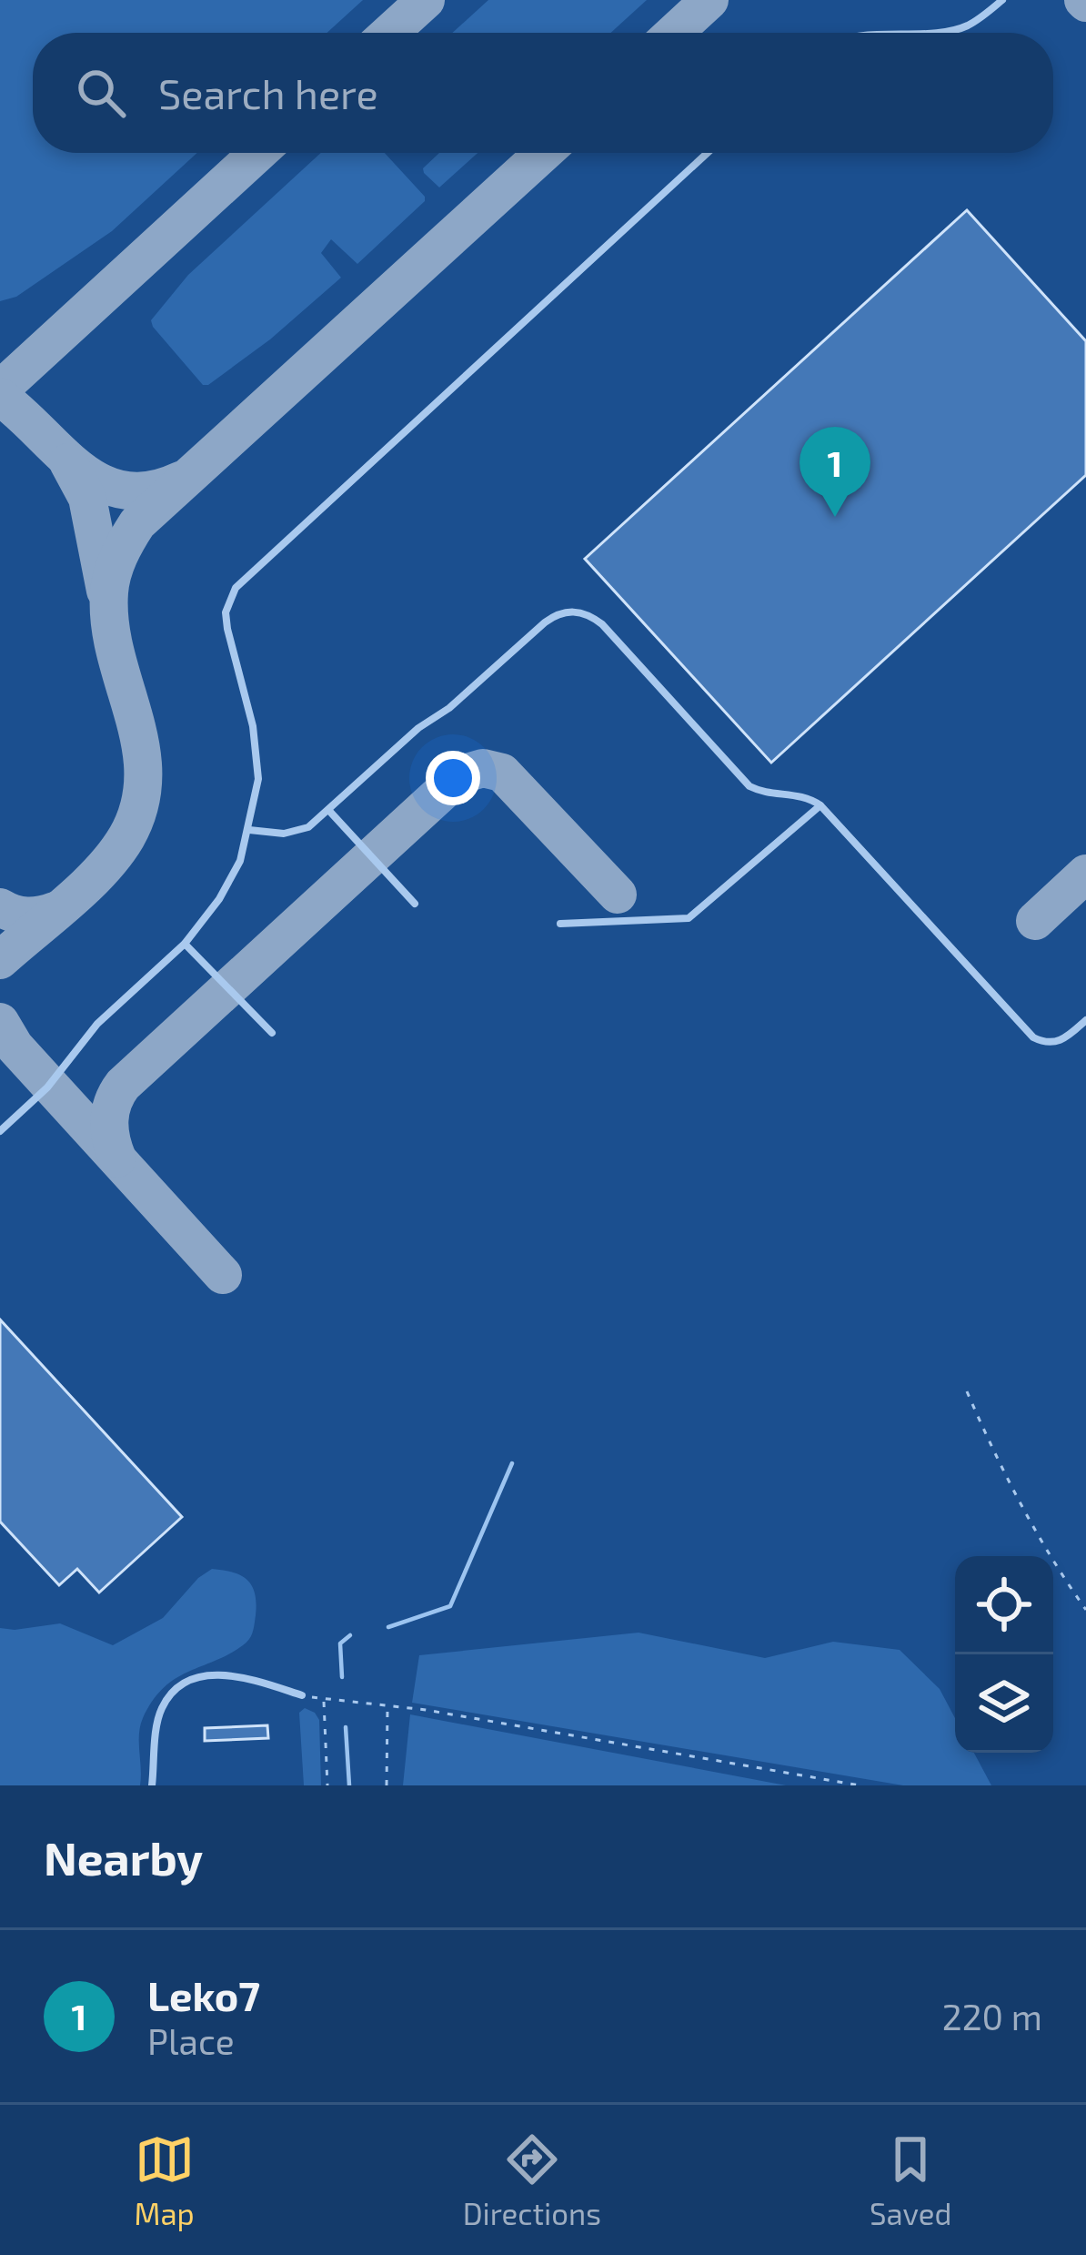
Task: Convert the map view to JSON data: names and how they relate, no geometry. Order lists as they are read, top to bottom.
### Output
{
  "page": {
    "search": "Search here",
    "pins": "1",
    "heading": "Nearby",
    "list": [
      {
        "mark": "1",
        "name": "Leko7",
        "note": "Place",
        "value": "220 m"
      }
    ],
    "nav": ["Map", "Directions", "Saved"]
  }
}
